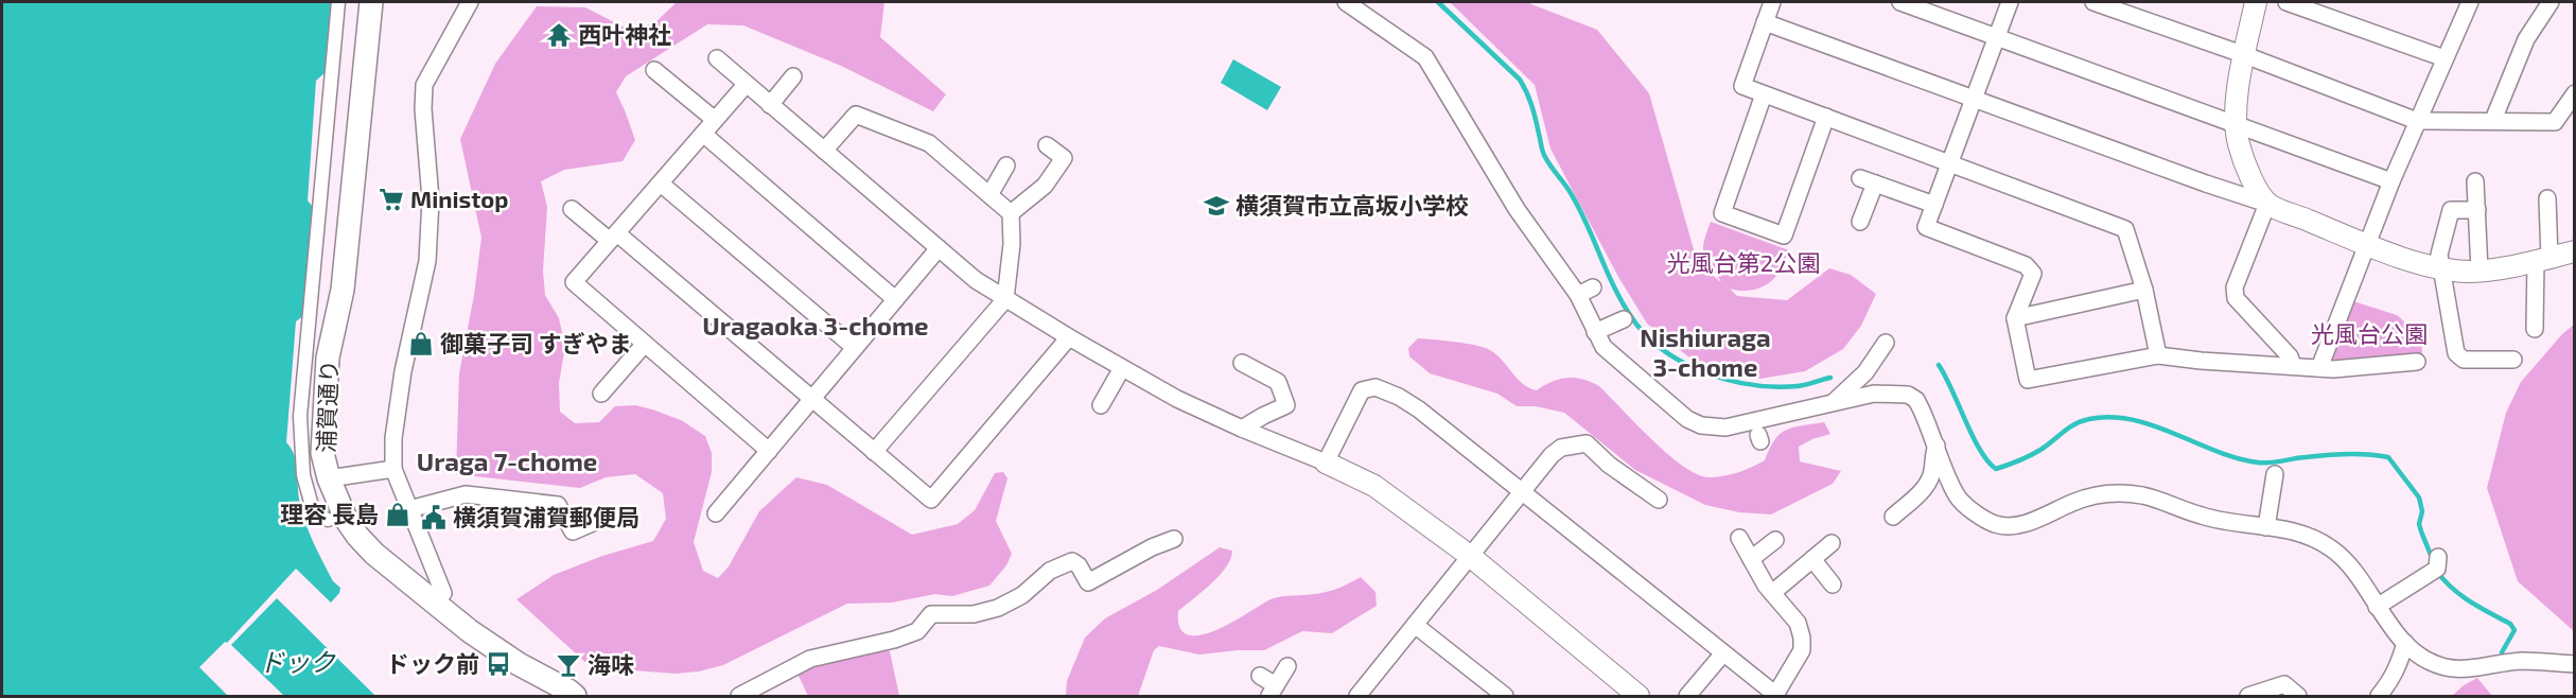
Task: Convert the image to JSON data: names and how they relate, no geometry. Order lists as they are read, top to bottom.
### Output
{
  "streets": {
    "main road": ["浦賀通り"]
  },
  "districts": ["Uragaoka 3-chome", "Nishiuraga 3-chome", "Uraga 7-chome"],
  "water": ["ドック"],
  "parks": ["光風台第2公園", "光風台公園"],
  "places": {
    "temple": ["西叶神社"],
    "supermarket": ["Ministop"],
    "school or university": ["横須賀市立高坂小学校"],
    "shop": ["御菓子司 すぎやま", "理容 長島"],
    "public building": ["横須賀浦賀郵便局"],
    "bus stop": ["ドック前"],
    "bar": ["海味"]
  }
}
